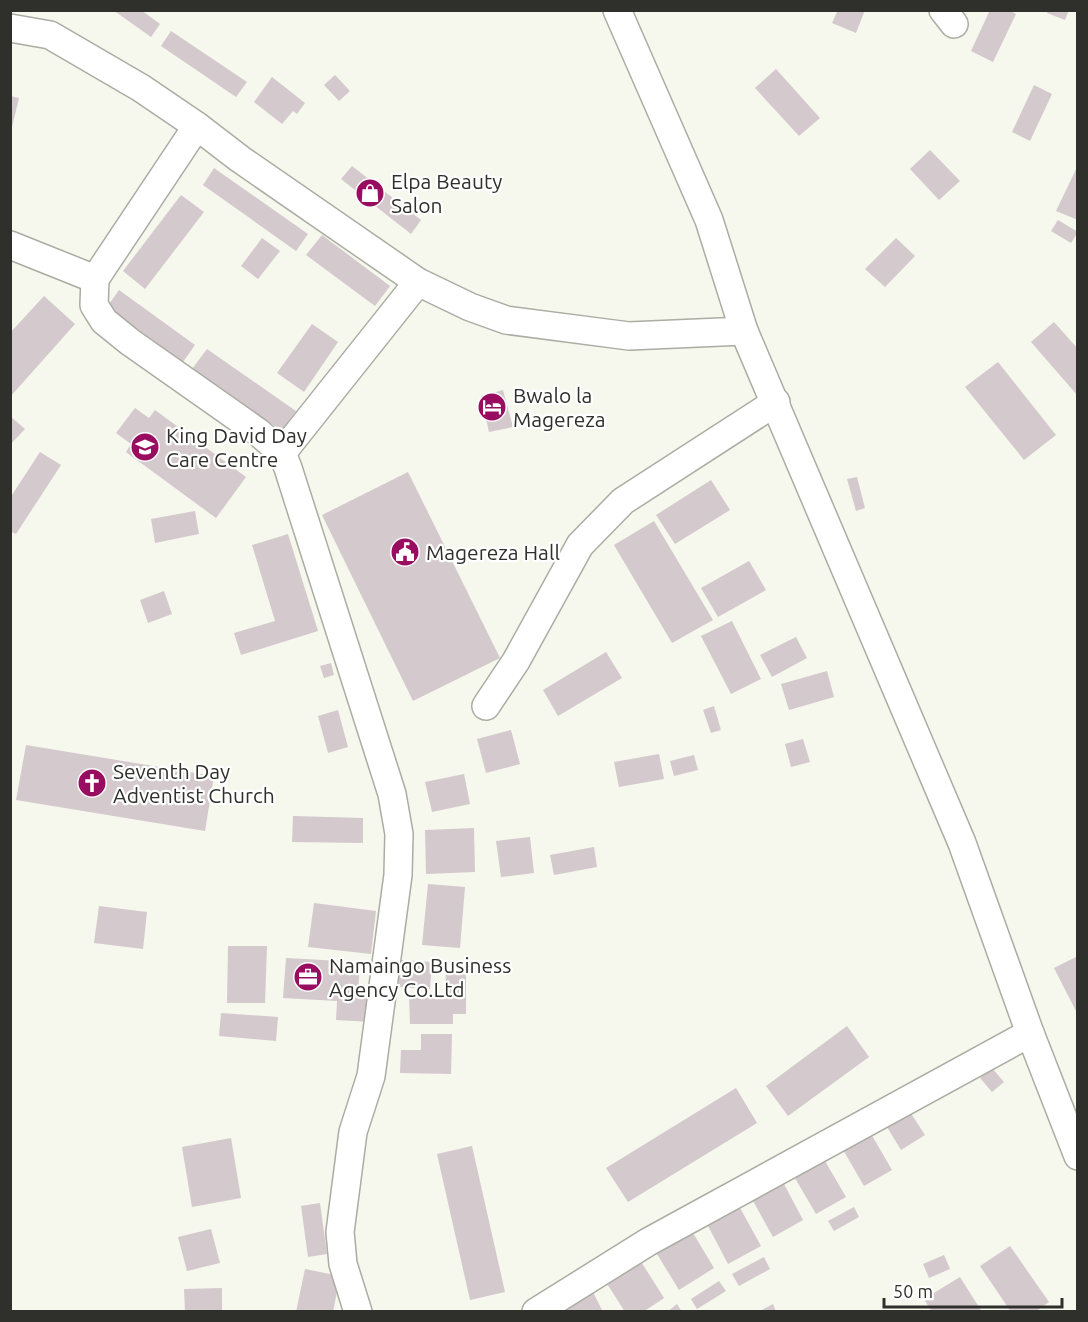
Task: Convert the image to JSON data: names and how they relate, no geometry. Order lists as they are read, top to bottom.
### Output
{
  "places": {
    "shop": ["Elpa Beauty Salon"],
    "hotel": ["Bwalo la Magereza"],
    "school or university": ["King David Day Care Centre"],
    "public building": ["Magereza Hall"],
    "church": ["Seventh Day Adventist Church"],
    "office": ["Namaingo Business Agency Co.Ltd"]
  },
  "scale_bar": "50 m"
}
